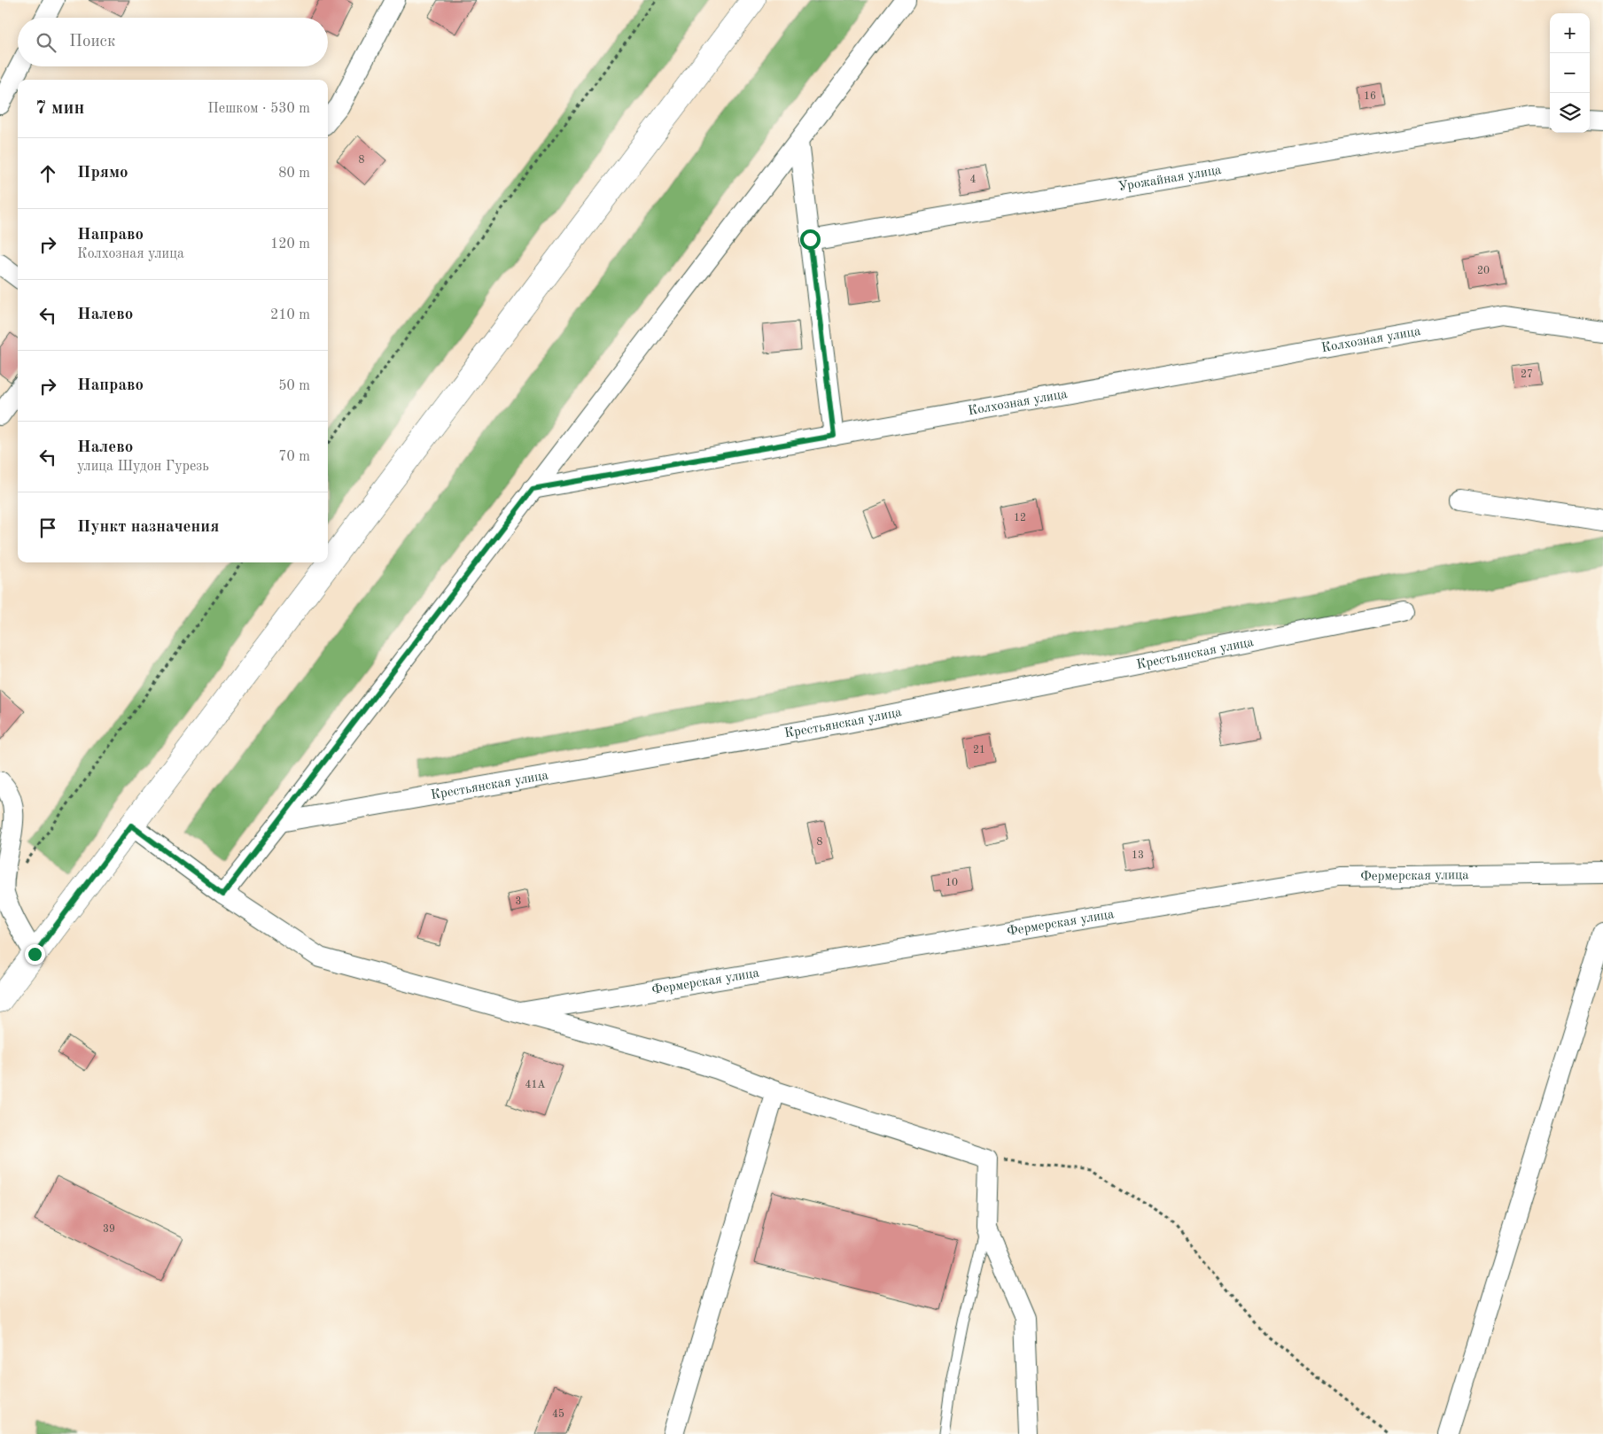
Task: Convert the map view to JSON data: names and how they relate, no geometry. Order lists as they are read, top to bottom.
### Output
{
  "streets": {
    "street": [
      "Урожайная улица",
      "Колхозная улица",
      "Крестьянская улица",
      "Фермерская улица"
    ]
  },
  "house_numbers": [
    "16",
    "8",
    "4",
    "20",
    "27",
    "12",
    "21",
    "8",
    "13",
    "10",
    "3",
    "41А",
    "39",
    "45"
  ],
  "page": {
    "map_buttons": ["+", "−"],
    "search": "Поиск",
    "heading": ["7 мин", "Пешком · 530 m"],
    "list": [
      ["Прямо", "80 m"],
      ["Направо", "Колхозная улица", "120 m"],
      ["Налево", "210 m"],
      ["Направо", "50 m"],
      ["Налево", "улица Шудон Гурезь", "70 m"],
      "Пункт назначения"
    ]
  }
}
